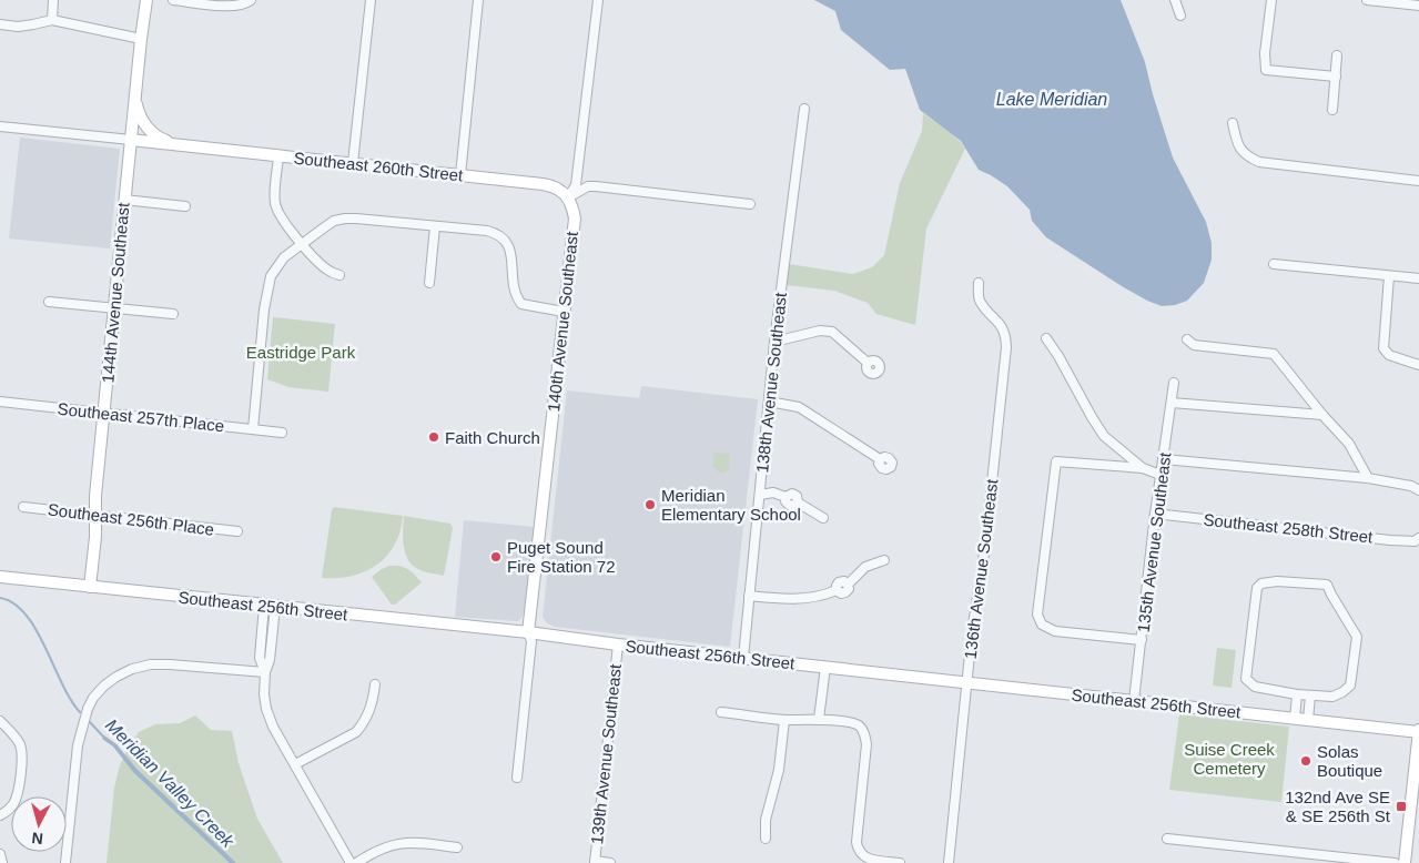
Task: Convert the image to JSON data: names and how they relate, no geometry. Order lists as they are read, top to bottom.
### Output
{
  "streets": {
    "street": [
      "Southeast 260th Street",
      "144th Avenue Southeast",
      "140th Avenue Southeast",
      "138th Avenue Southeast",
      "Southeast 257th Place",
      "Southeast 256th Place",
      "Southeast 258th Street",
      "135th Avenue Southeast",
      "136th Avenue Southeast",
      "Southeast 256th Street",
      "139th Avenue Southeast"
    ]
  },
  "crossings": [
    ["Southeast 260th Street", "144th Avenue Southeast"],
    ["Southeast 260th Street", "140th Avenue Southeast"],
    ["144th Avenue Southeast", "Southeast 257th Place"],
    ["144th Avenue Southeast", "Southeast 256th Place"],
    ["144th Avenue Southeast", "Southeast 256th Street"],
    ["140th Avenue Southeast", "Southeast 256th Street"],
    ["138th Avenue Southeast", "Southeast 256th Street"],
    ["Southeast 258th Street", "135th Avenue Southeast"],
    ["135th Avenue Southeast", "Southeast 256th Street"],
    ["136th Avenue Southeast", "Southeast 256th Street"],
    ["Southeast 256th Street", "139th Avenue Southeast"]
  ],
  "water": ["Lake Meridian", "Meridian Valley Creek"],
  "parks": ["Eastridge Park", "Suise Creek Cemetery"],
  "places": {
    "other": [
      "Faith Church",
      "Meridian Elementary School",
      "Puget Sound Fire Station 72",
      "Solas Boutique"
    ],
    "transit": ["132nd Ave SE & SE 256th St"]
  },
  "north": "bottom"
}
